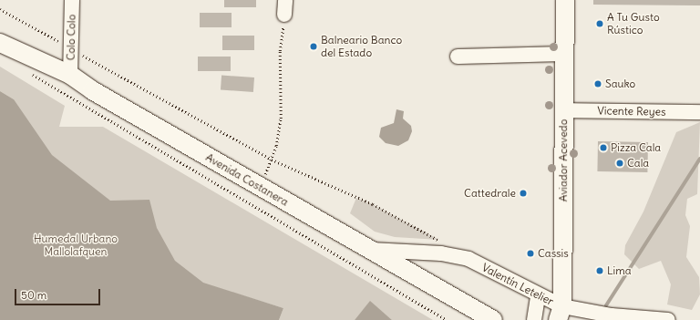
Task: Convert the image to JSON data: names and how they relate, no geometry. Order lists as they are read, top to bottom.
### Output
{
  "streets": {
    "main road": ["Aviador Acevedo", "Avenida Costanera"],
    "street": ["Colo Colo", "Vicente Reyes", "Valentín Letelier"]
  },
  "crossings": [
    ["Colo Colo", "Avenida Costanera"],
    ["Vicente Reyes", "Aviador Acevedo"],
    ["Aviador Acevedo", "Valentín Letelier"],
    ["Avenida Costanera", "Valentín Letelier"]
  ],
  "parks": ["Humedal Urbano Mallolafquen"],
  "places": [
    "A Tu Gusto Rústico",
    "Balneario Banco del Estado",
    "Sauko",
    "Pizza Cala",
    "Cala",
    "Cattedrale",
    "Cassis",
    "Lima"
  ],
  "scale_bar": "50 m"
}
